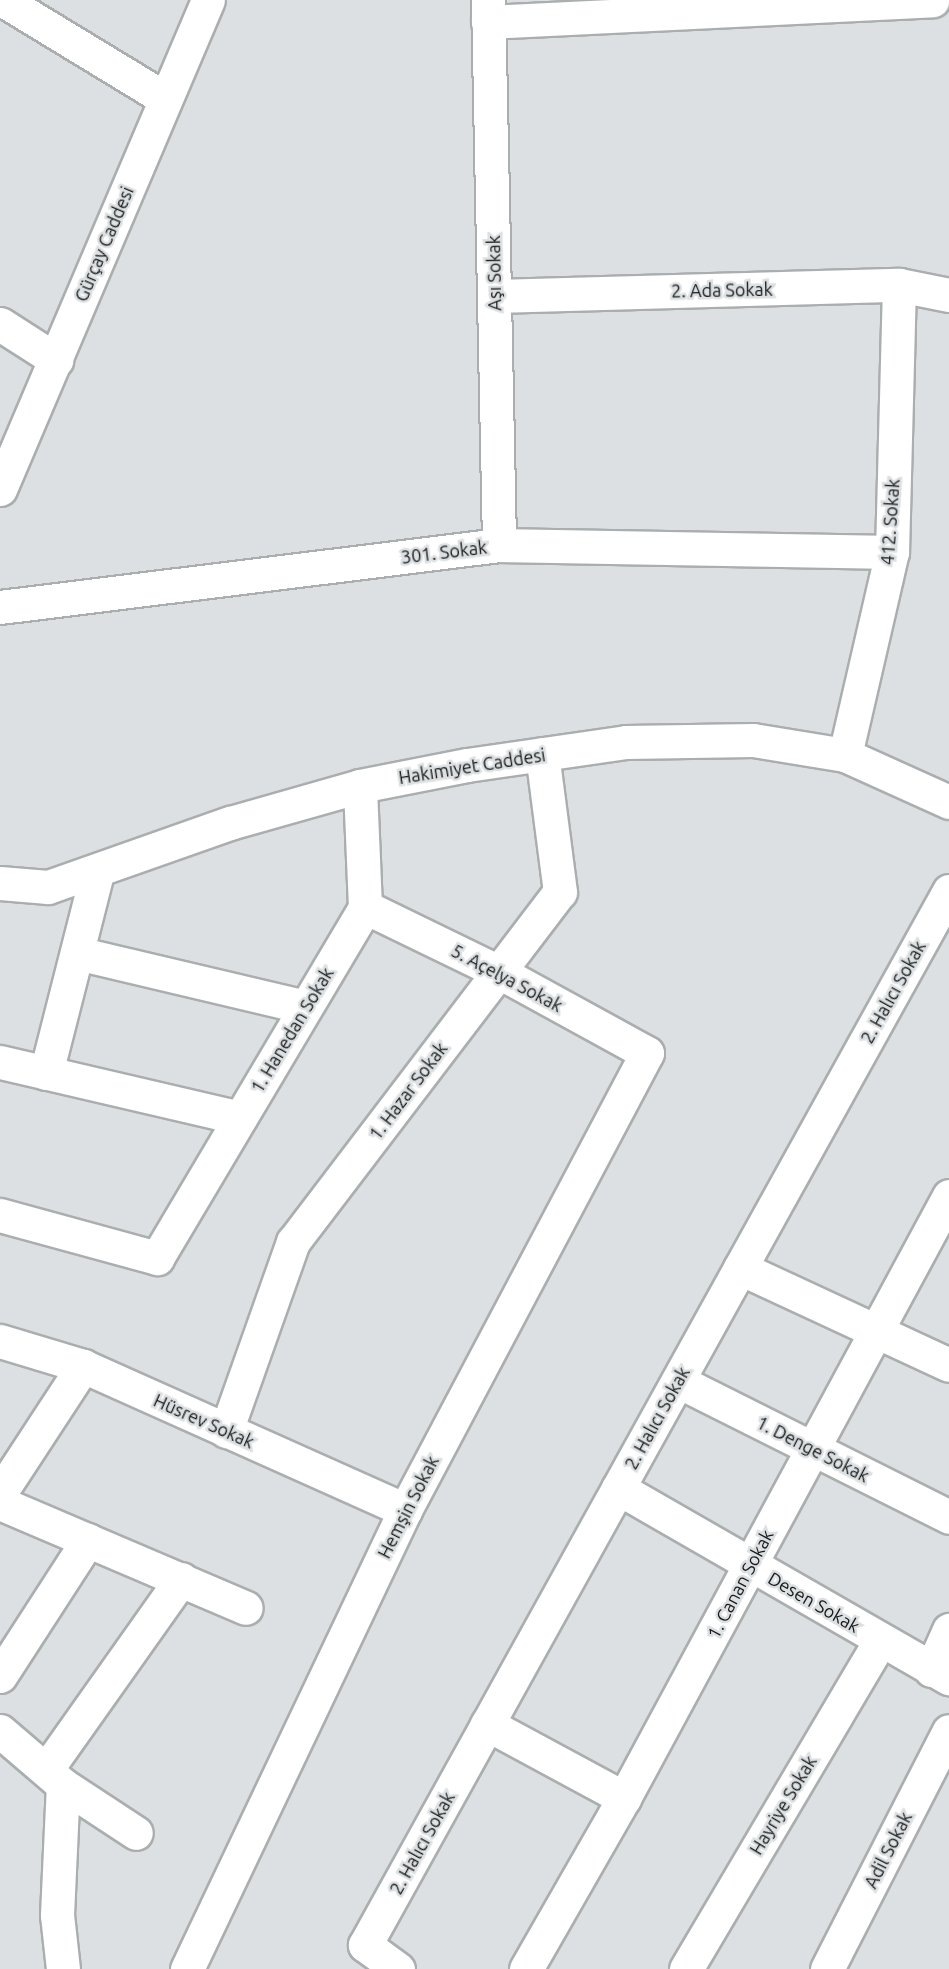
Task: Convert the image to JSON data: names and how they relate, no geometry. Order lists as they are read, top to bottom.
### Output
{
  "streets": {
    "street": [
      "Gürçay Caddesi",
      "Aşı Sokak",
      "2. Ada Sokak",
      "412. Sokak",
      "301. Sokak",
      "Hakimiyet Caddesi",
      "5. Açelya Sokak",
      "2. Halıcı Sokak",
      "1. Hanedan Sokak",
      "1. Hazar Sokak",
      "Hüsrev Sokak",
      "1. Denge Sokak",
      "Hemşin Sokak",
      "1. Canan Sokak",
      "Desen Sokak",
      "Hayriye Sokak",
      "Adil Sokak"
    ]
  },
  "crossings": [
    ["Aşı Sokak", "2. Ada Sokak"],
    ["Aşı Sokak", "301. Sokak"],
    ["2. Ada Sokak", "412. Sokak"],
    ["412. Sokak", "301. Sokak"],
    ["412. Sokak", "Hakimiyet Caddesi"],
    ["Hakimiyet Caddesi", "1. Hazar Sokak"],
    ["5. Açelya Sokak", "1. Hanedan Sokak"],
    ["5. Açelya Sokak", "1. Hazar Sokak"],
    ["5. Açelya Sokak", "Hemşin Sokak"],
    ["2. Halıcı Sokak", "1. Denge Sokak"],
    ["2. Halıcı Sokak", "Desen Sokak"],
    ["1. Hazar Sokak", "Hüsrev Sokak"],
    ["Hüsrev Sokak", "Hemşin Sokak"],
    ["1. Denge Sokak", "1. Canan Sokak"],
    ["1. Canan Sokak", "Desen Sokak"],
    ["Desen Sokak", "Hayriye Sokak"]
  ]
}
